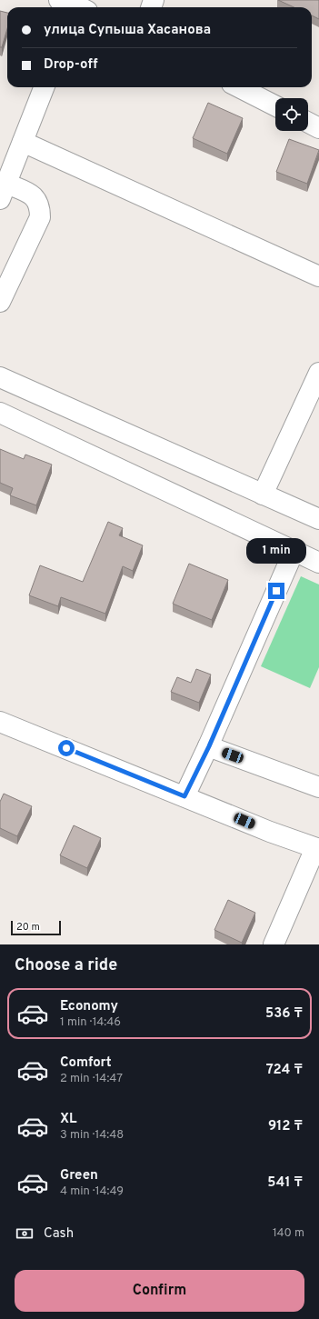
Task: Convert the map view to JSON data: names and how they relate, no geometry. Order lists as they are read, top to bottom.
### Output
{
  "scale_bar": "20 m",
  "page": {
    "banner": ["улица Супыша Хасанова", "Drop-off"],
    "bubble": "1 min",
    "scale": "20 m",
    "heading": "Choose a ride",
    "list": [
      {
        "name": "Economy",
        "note": "1 min · 14:46",
        "value": "536 ₸"
      },
      {
        "name": "Comfort",
        "note": "2 min · 14:47",
        "value": "724 ₸"
      },
      {
        "name": "XL",
        "note": "3 min · 14:48",
        "value": "912 ₸"
      },
      {
        "name": "Green",
        "note": "4 min · 14:49",
        "value": "541 ₸"
      }
    ],
    "pay": ["Cash", "140 m"],
    "buttons": "Confirm"
  }
}
